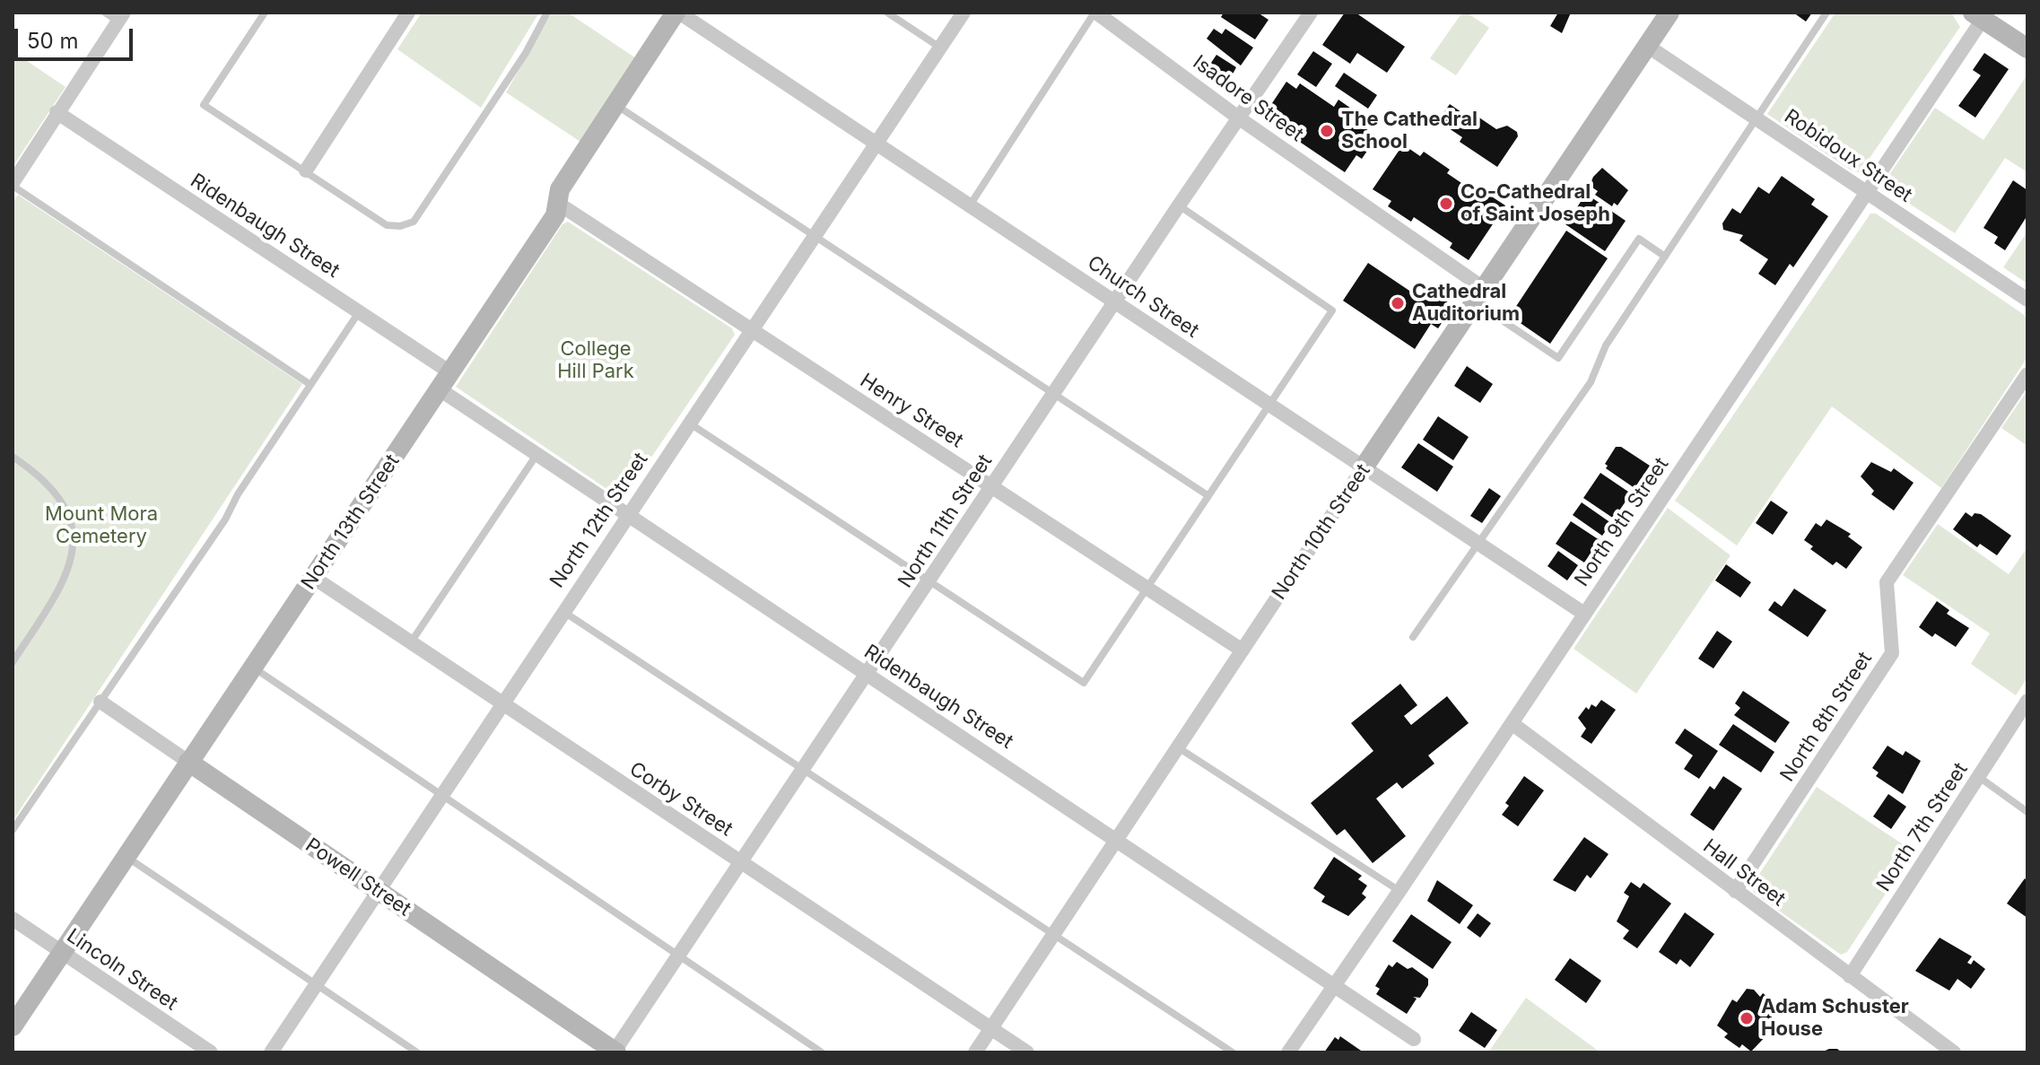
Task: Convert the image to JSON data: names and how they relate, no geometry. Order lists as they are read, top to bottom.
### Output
{
  "streets": {
    "street": [
      "Isadore Street",
      "Robidoux Street",
      "Ridenbaugh Street",
      "Church Street",
      "Henry Street",
      "North 12th Street",
      "North 11th Street",
      "North 13th Street",
      "North 9th Street",
      "North 10th Street",
      "North 8th Street",
      "Corby Street",
      "North 7th Street",
      "Hall Street",
      "Powell Street",
      "Lincoln Street"
    ]
  },
  "crossings": [
    ["Isadore Street", "North 11th Street"],
    ["Isadore Street", "North 10th Street"],
    ["Robidoux Street", "North 9th Street"],
    ["Robidoux Street", "North 10th Street"],
    ["Ridenbaugh Street", "North 12th Street"],
    ["Ridenbaugh Street", "North 11th Street"],
    ["Ridenbaugh Street", "North 13th Street"],
    ["Ridenbaugh Street", "North 9th Street"],
    ["Ridenbaugh Street", "North 10th Street"],
    ["Church Street", "North 12th Street"],
    ["Church Street", "North 11th Street"],
    ["Church Street", "North 13th Street"],
    ["Church Street", "North 9th Street"],
    ["Church Street", "North 10th Street"],
    ["Henry Street", "North 12th Street"],
    ["Henry Street", "North 11th Street"],
    ["Henry Street", "North 13th Street"],
    ["Henry Street", "North 10th Street"],
    ["North 12th Street", "Corby Street"],
    ["North 12th Street", "Powell Street"],
    ["North 11th Street", "Corby Street"],
    ["North 11th Street", "Powell Street"],
    ["North 13th Street", "Corby Street"],
    ["North 13th Street", "Powell Street"],
    ["North 13th Street", "Lincoln Street"],
    ["North 9th Street", "Hall Street"],
    ["North 10th Street", "Corby Street"],
    ["North 8th Street", "Hall Street"],
    ["North 7th Street", "Hall Street"]
  ],
  "parks": ["College Hill Park", "Mount Mora Cemetery"],
  "places": [
    "The Cathedral School",
    "Co-Cathedral of Saint Joseph",
    "Cathedral Auditorium",
    "Adam Schuster House"
  ],
  "scale_bar": "50 m"
}
